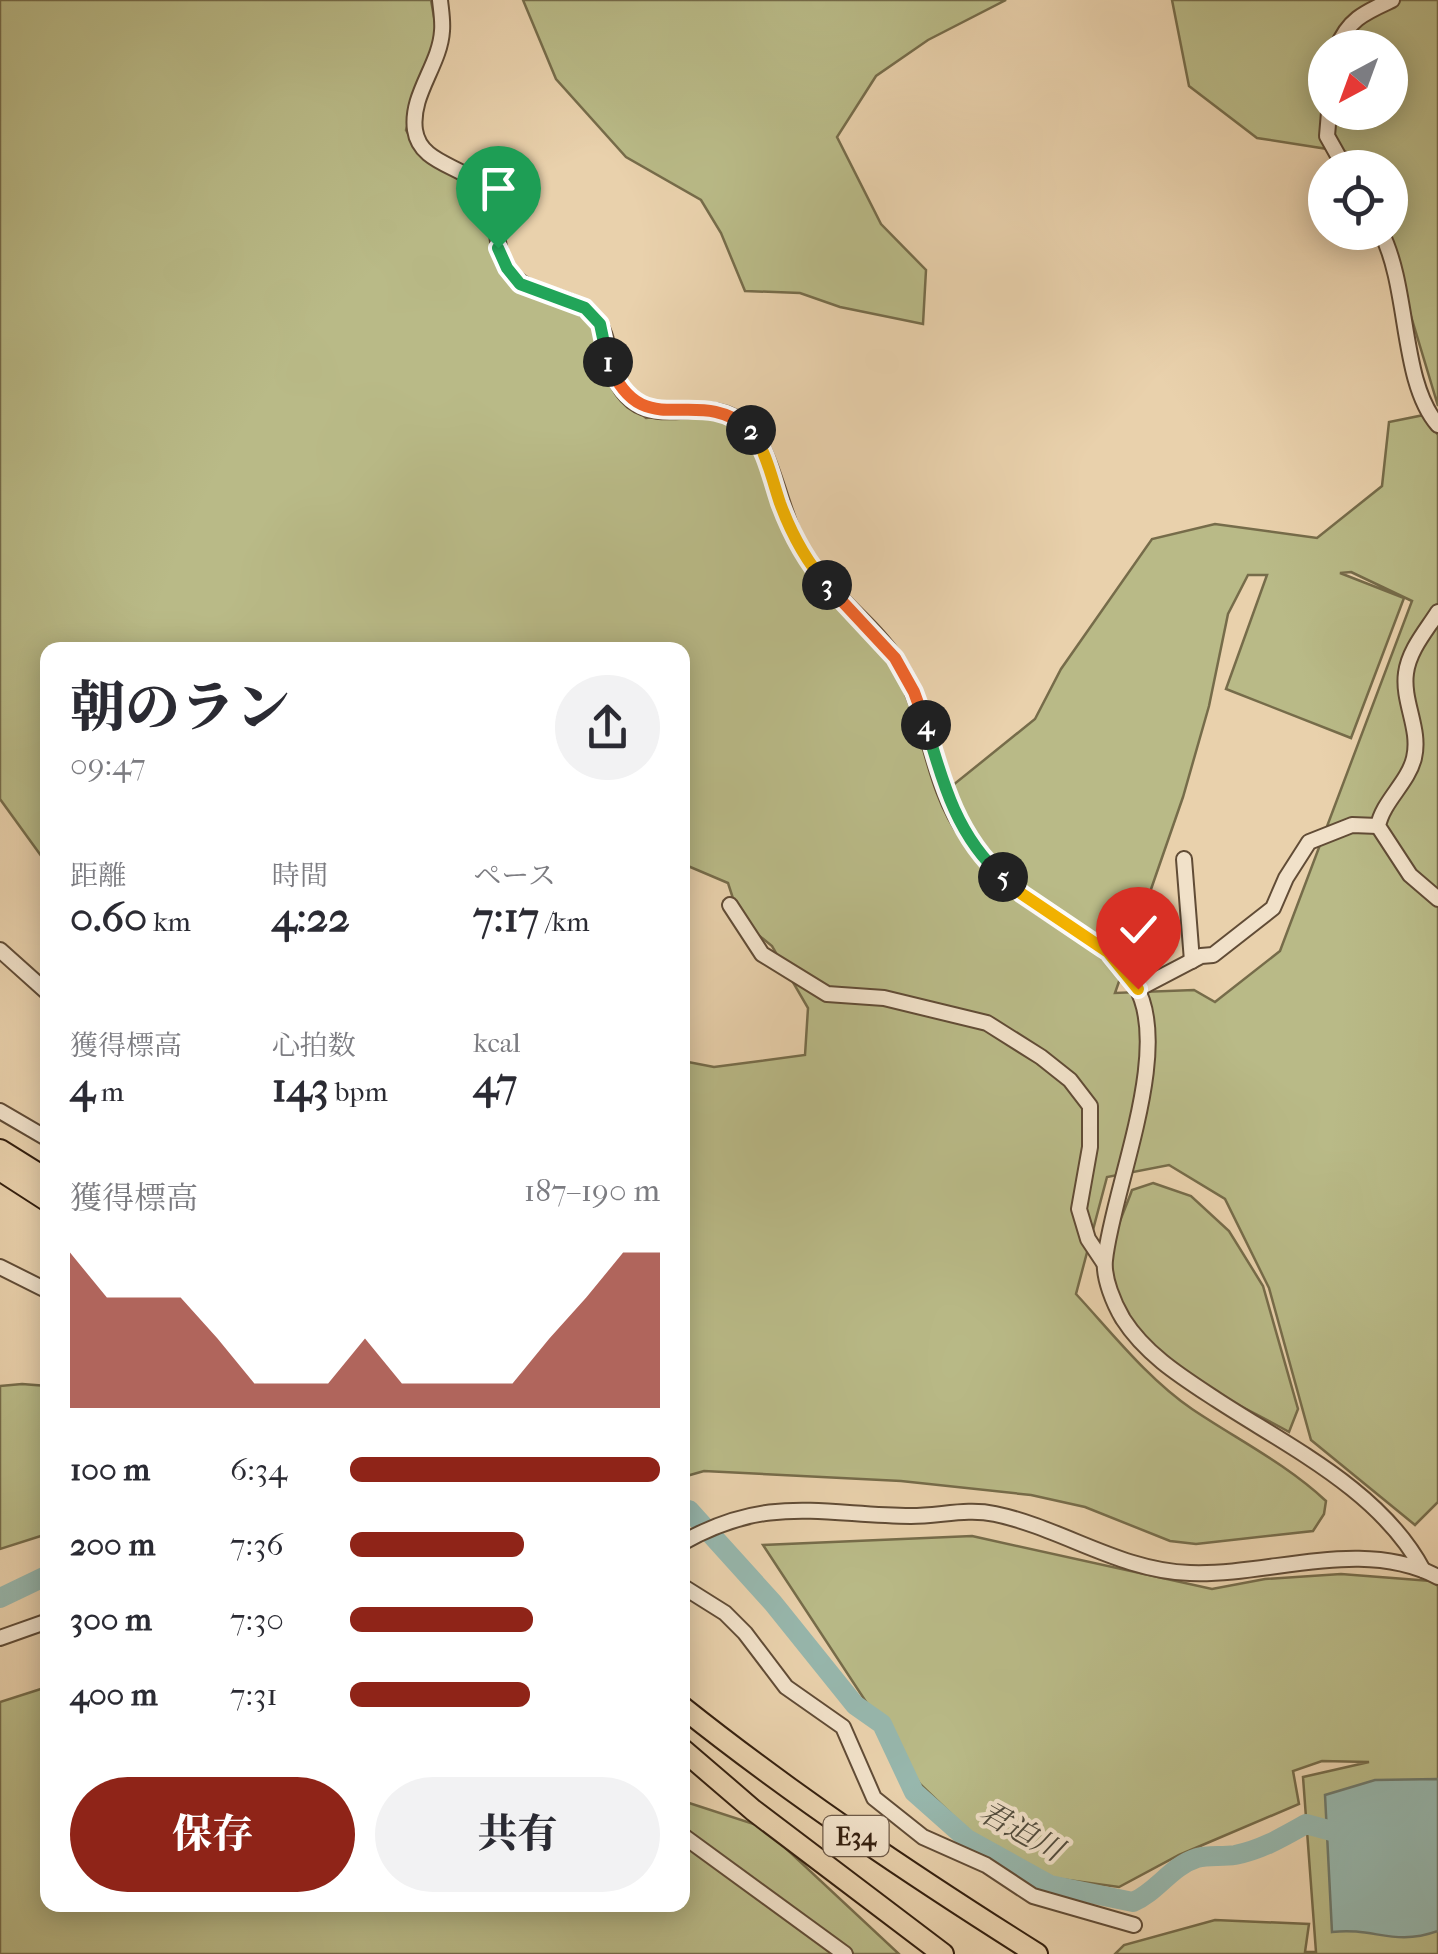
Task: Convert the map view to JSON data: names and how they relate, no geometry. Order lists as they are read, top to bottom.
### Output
{
  "streets": {
    "highway": ["E34"]
  },
  "water": ["君迫川"],
  "north": "bottom left",
  "page": {
    "pins": [
      "1",
      "2",
      "3",
      "4",
      "5"
    ],
    "heading": ["朝のラン", "09:47"],
    "stats": [
      ["距離", "0.60 km"],
      ["時間", "4:22"],
      ["ペース", "7:17 /km"],
      ["獲得標高", "4 m"],
      ["心拍数", "143 bpm"],
      ["kcal", "47"]
    ],
    "chart": ["獲得標高", "187–190 m"],
    "list": [
      {
        "name": "100 m",
        "note": "6:34"
      },
      {
        "name": "200 m",
        "note": "7:36"
      },
      {
        "name": "300 m",
        "note": "7:30"
      },
      {
        "name": "400 m",
        "note": "7:31"
      }
    ],
    "buttons": ["保存", "共有"]
  }
}
